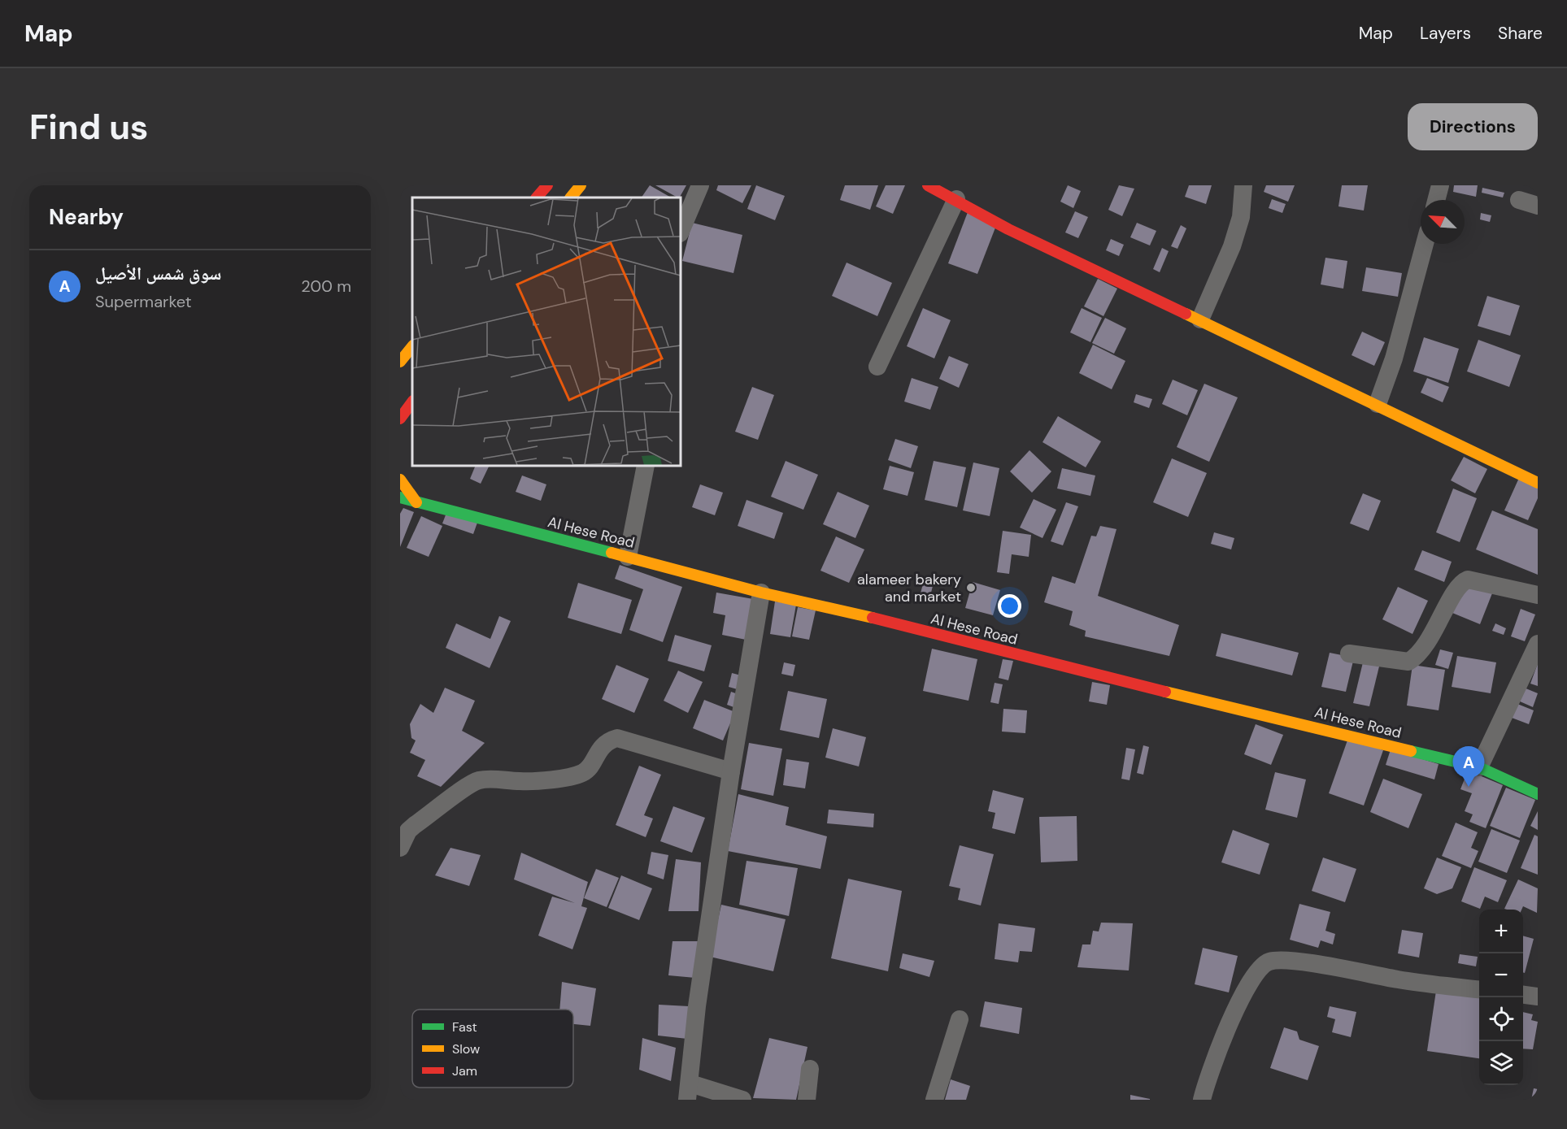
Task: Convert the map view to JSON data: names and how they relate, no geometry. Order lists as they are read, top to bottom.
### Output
{
  "streets": {
    "main road": ["Al Hese Road"]
  },
  "places": ["alameer bakery and market"],
  "legend": ["Fast", "Slow", "Jam"],
  "north": "top left",
  "page": {
    "header": "Map",
    "nav": ["Map", "Layers", "Share"],
    "buttons": "Directions",
    "title": "Find us",
    "heading": "Nearby",
    "list": [
      {
        "mark": "A",
        "name": "سوق شمس الأصيل",
        "note": "Supermarket",
        "value": "200 m"
      }
    ],
    "pins": "A",
    "map_buttons": ["+", "−"]
  }
}
